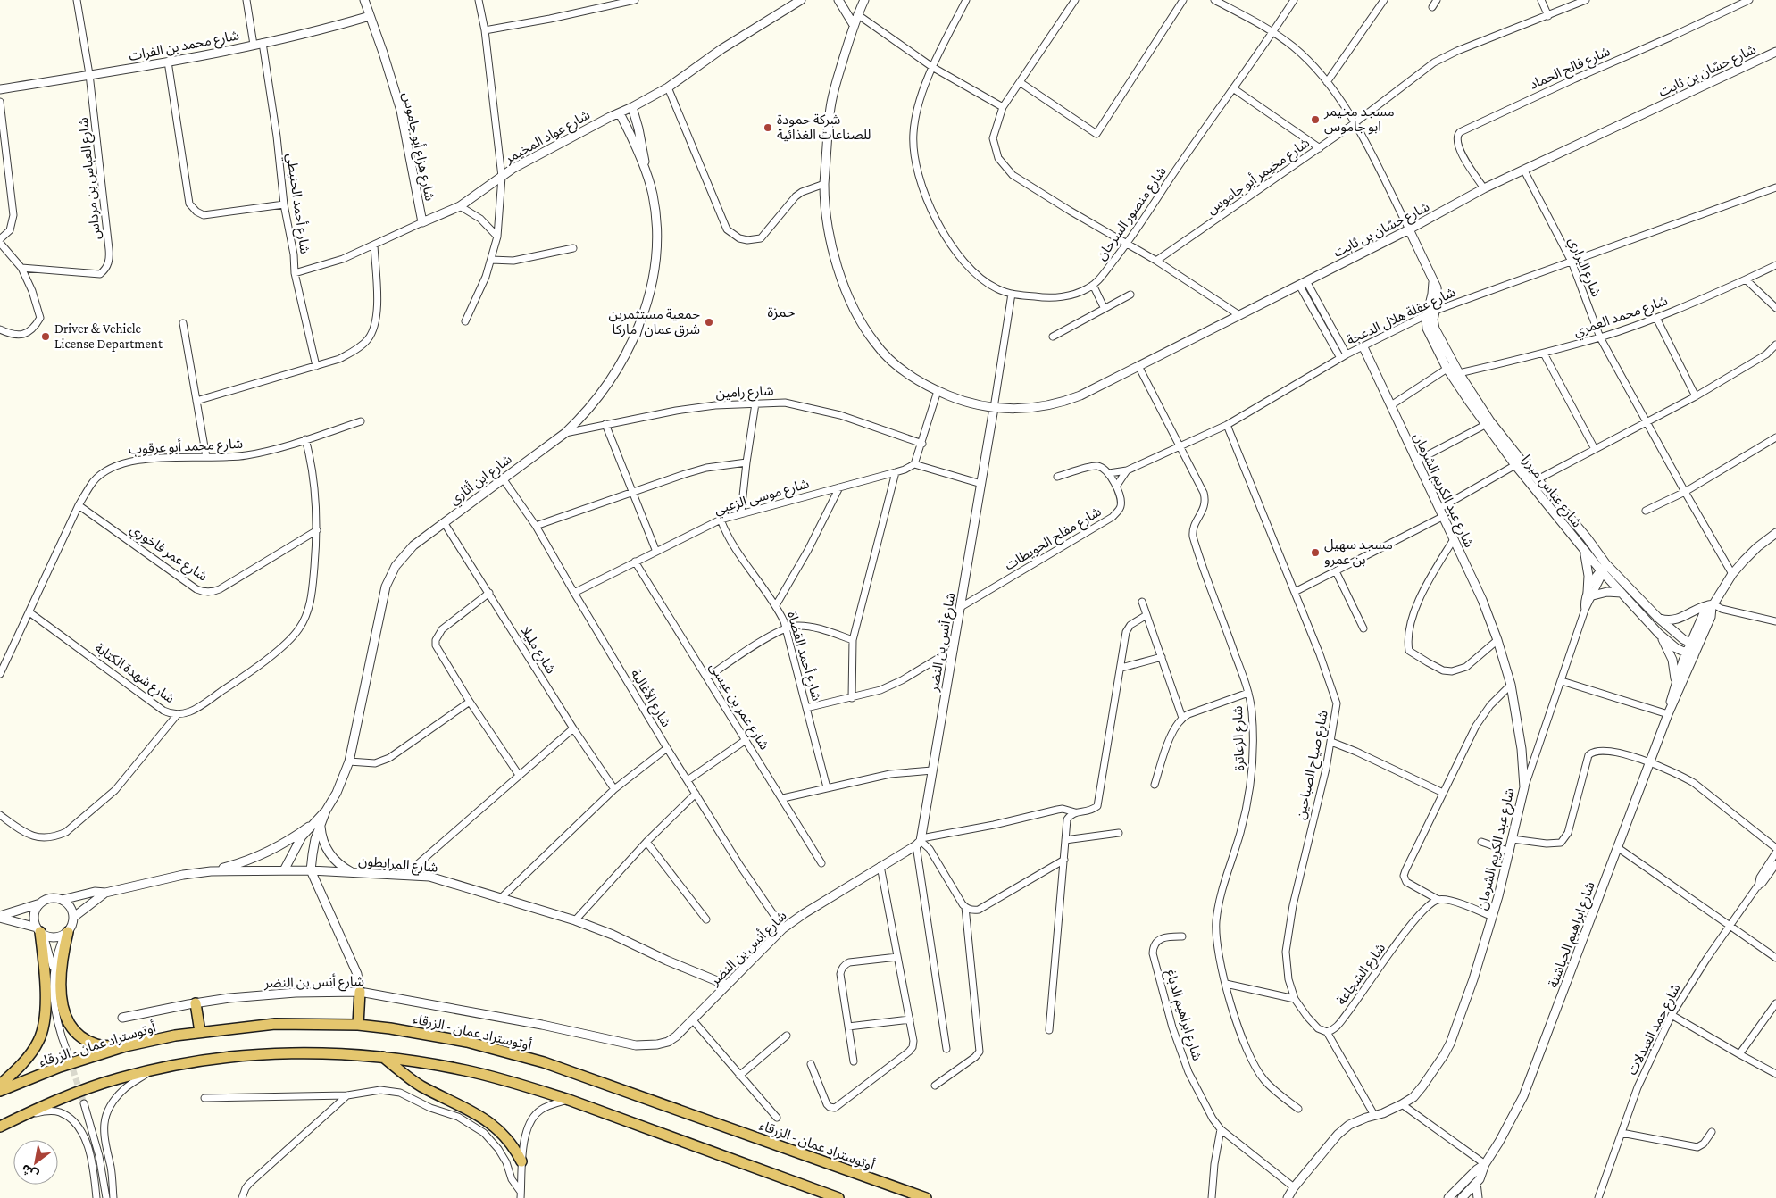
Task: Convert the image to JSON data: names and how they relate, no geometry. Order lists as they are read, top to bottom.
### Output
{
  "streets": {
    "highway": ["أوتوستراد عمان - الزرقاء"],
    "street": [
      "شارع محمد بن الفرات",
      "شارع فالح الحماد",
      "شارع حسّان بن ثابت",
      "شارع عواد المخيمر",
      "شارع هزاع أبو جاموس",
      "شارع مخيمر أبو جاموس",
      "شارع العباس بن مرداس",
      "شارع أحمد الحنيطي",
      "شارع منصور السرحان",
      "شارع البراري",
      "شارع عقلة هلال الدعجة",
      "شارع محمد العمري",
      "شارع رامين",
      "شارع محمد أبو عرقوب",
      "شارع ابن أثاري",
      "شارع عبد الكريم الشرمان",
      "شارع عباس ميرزا",
      "شارع موسى الزعبي",
      "شارع مفلح الحويطات",
      "شارع عمر فاخوري",
      "شارع أنس بن النضر",
      "شارع مليلا",
      "شارع أحمد القضاة",
      "شارع شهدة الكتابة",
      "شارع الأغالبة",
      "شارع عمر بن عيسى",
      "شارع الزعاترة",
      "شارع صياح الصباحين",
      "شارع المرابطون",
      "شارع ابراهيم الحباشنة",
      "شارع الشجاعة",
      "شارع ابراهيم الدباغ",
      "شارع حمد العبدلات"
    ]
  },
  "crossings": [
    ["شارع محمد بن الفرات", "شارع هزاع أبو جاموس"],
    ["شارع محمد بن الفرات", "شارع العباس بن مرداس"],
    ["شارع محمد بن الفرات", "شارع أحمد الحنيطي"],
    ["شارع فالح الحماد", "شارع حسّان بن ثابت"],
    ["شارع حسّان بن ثابت", "شارع البراري"],
    ["شارع حسّان بن ثابت", "شارع عباس ميرزا"],
    ["شارع حسّان بن ثابت", "شارع أنس بن النضر"],
    ["شارع حسّان بن ثابت", "شارع الزعاترة"],
    ["شارع عواد المخيمر", "شارع هزاع أبو جاموس"],
    ["شارع عواد المخيمر", "شارع أحمد الحنيطي"],
    ["شارع عواد المخيمر", "شارع ابن أثاري"],
    ["شارع منصور السرحان", "شارع أنس بن النضر"],
    ["شارع البراري", "شارع عقلة هلال الدعجة"],
    ["شارع البراري", "شارع محمد العمري"],
    ["شارع البراري", "شارع ابراهيم الحباشنة"],
    ["شارع عقلة هلال الدعجة", "شارع عبد الكريم الشرمان"],
    ["شارع عقلة هلال الدعجة", "شارع عباس ميرزا"],
    ["شارع عقلة هلال الدعجة", "شارع مفلح الحويطات"],
    ["شارع عقلة هلال الدعجة", "شارع الزعاترة"],
    ["شارع عقلة هلال الدعجة", "شارع صياح الصباحين"],
    ["شارع محمد العمري", "شارع عباس ميرزا"],
    ["شارع رامين", "شارع ابن أثاري"],
    ["شارع محمد أبو عرقوب", "شارع عمر فاخوري"],
    ["شارع محمد أبو عرقوب", "شارع شهدة الكتابة"],
    ["شارع ابن أثاري", "شارع مليلا"],
    ["شارع ابن أثاري", "شارع الأغالبة"],
    ["شارع ابن أثاري", "شارع المرابطون"],
    ["شارع عبد الكريم الشرمان", "شارع ابراهيم الدباغ"],
    ["شارع عباس ميرزا", "شارع ابراهيم الحباشنة"],
    ["شارع موسى الزعبي", "شارع أحمد القضاة"],
    ["شارع موسى الزعبي", "شارع الأغالبة"],
    ["شارع موسى الزعبي", "شارع عمر بن عيسى"],
    ["شارع مفلح الحويطات", "شارع أنس بن النضر"],
    ["شارع عمر فاخوري", "شارع شهدة الكتابة"],
    ["شارع أنس بن النضر", "شارع الأغالبة"],
    ["شارع أنس بن النضر", "شارع المرابطون"],
    ["شارع صياح الصباحين", "شارع الشجاعة"]
  ],
  "districts": ["حمزة"],
  "places": [
    "مسجد مخيمر ابو جاموس",
    "شركة حمودة للصناعات الغذائية",
    "جمعية مستثمرين شرق عمان/ ماركا",
    "Driver & Vehicle License Department",
    "مسجد سهيل بن عمرو"
  ],
  "north": "bottom left"
}
